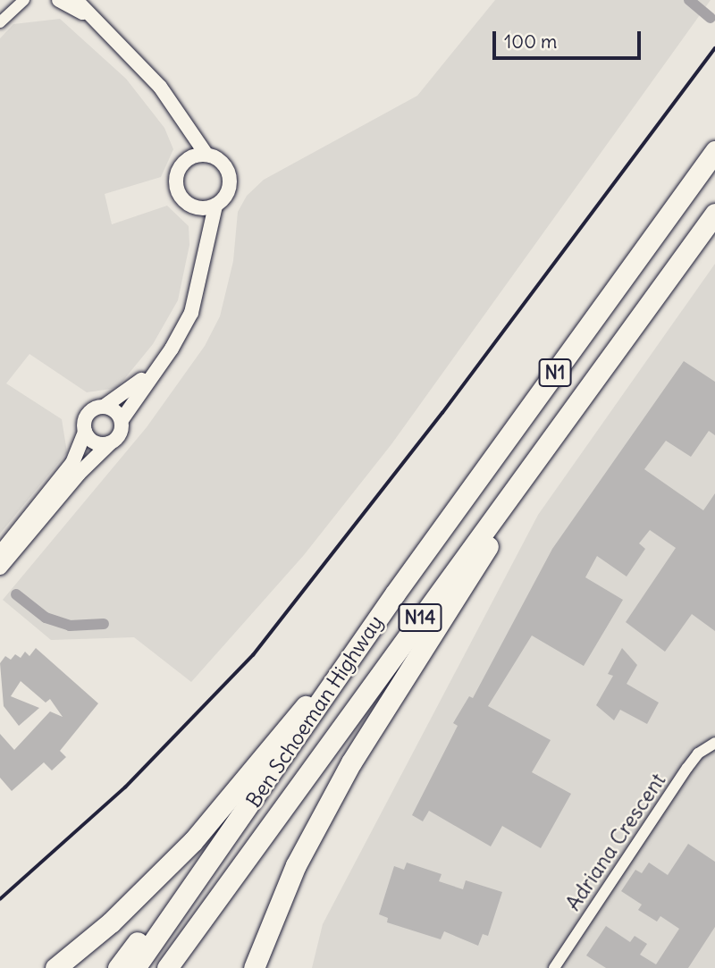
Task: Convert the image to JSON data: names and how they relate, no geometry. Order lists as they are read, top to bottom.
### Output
{
  "streets": {
    "highway": ["N1", "N14", "Ben Schoeman Highway"],
    "street": ["Adriana Crescent"]
  },
  "scale_bar": "100 m"
}
